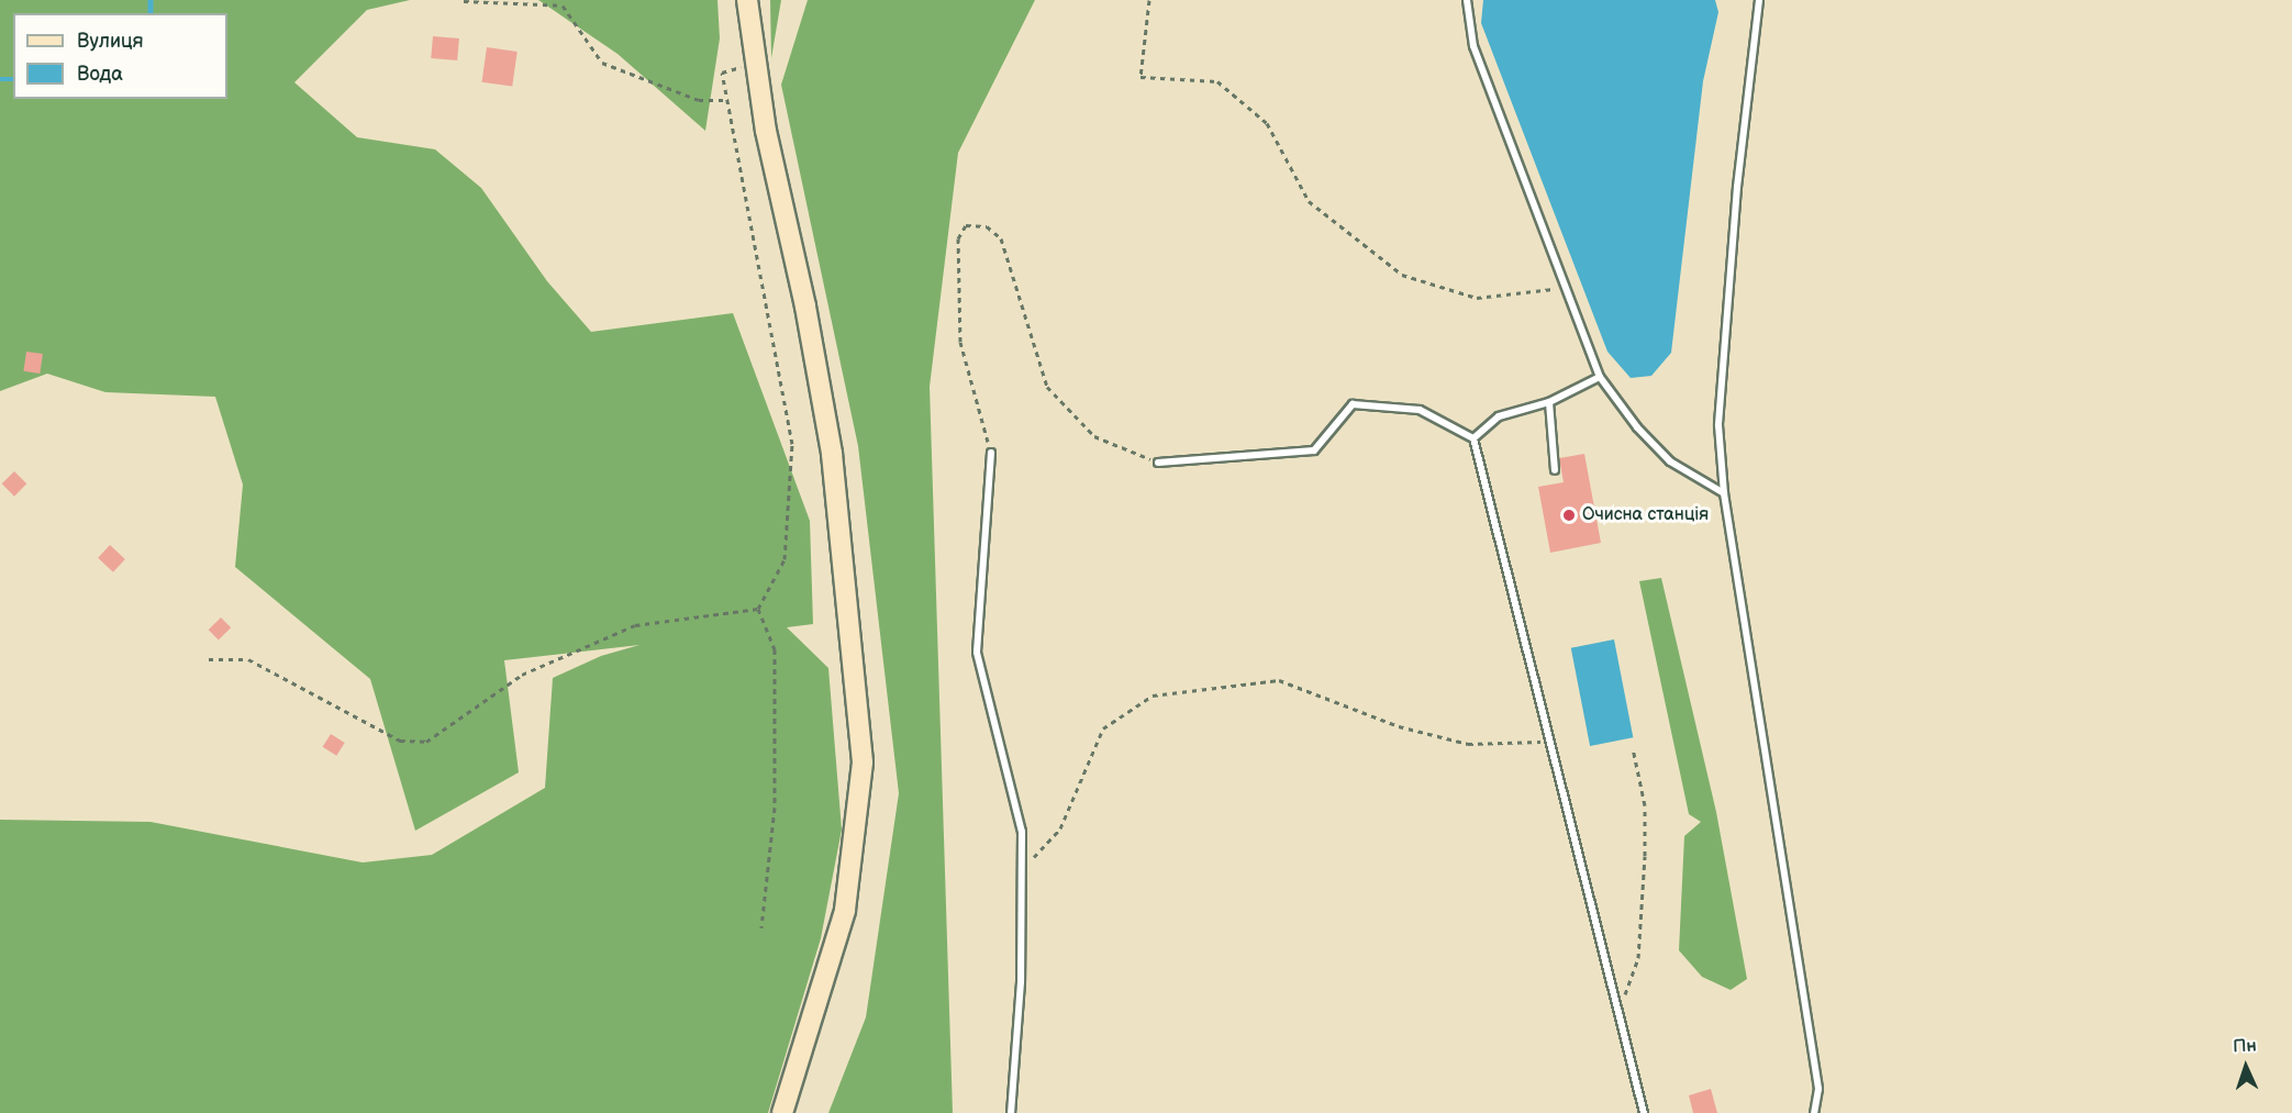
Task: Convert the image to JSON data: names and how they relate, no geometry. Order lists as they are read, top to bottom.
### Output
{
  "places": ["Очисна станція"],
  "legend": ["Вулиця", "Вода"],
  "north": "top"
}
